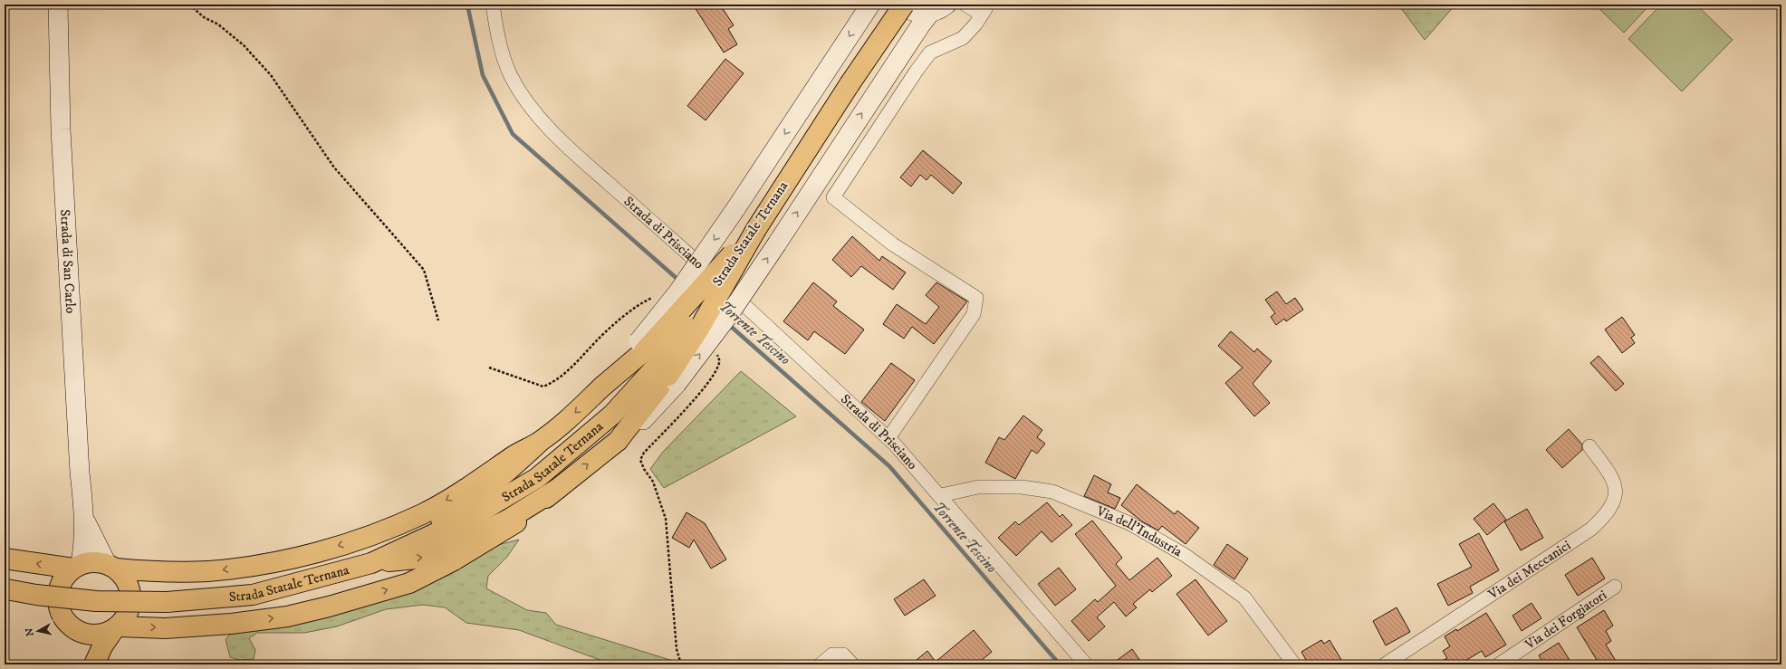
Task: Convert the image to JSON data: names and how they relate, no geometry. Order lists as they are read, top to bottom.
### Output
{
  "streets": {
    "main road": ["Strada Statale Ternana", "Strada di San Carlo"],
    "street": [
      "Strada di Prisciano",
      "Via dell'Industria",
      "Via dei Meccanici",
      "Via dei Forgiatori"
    ]
  },
  "crossings": [
    ["Strada di Prisciano", "Via dell'Industria"]
  ],
  "water": ["Torrente Tescino"],
  "north": "left"
}
